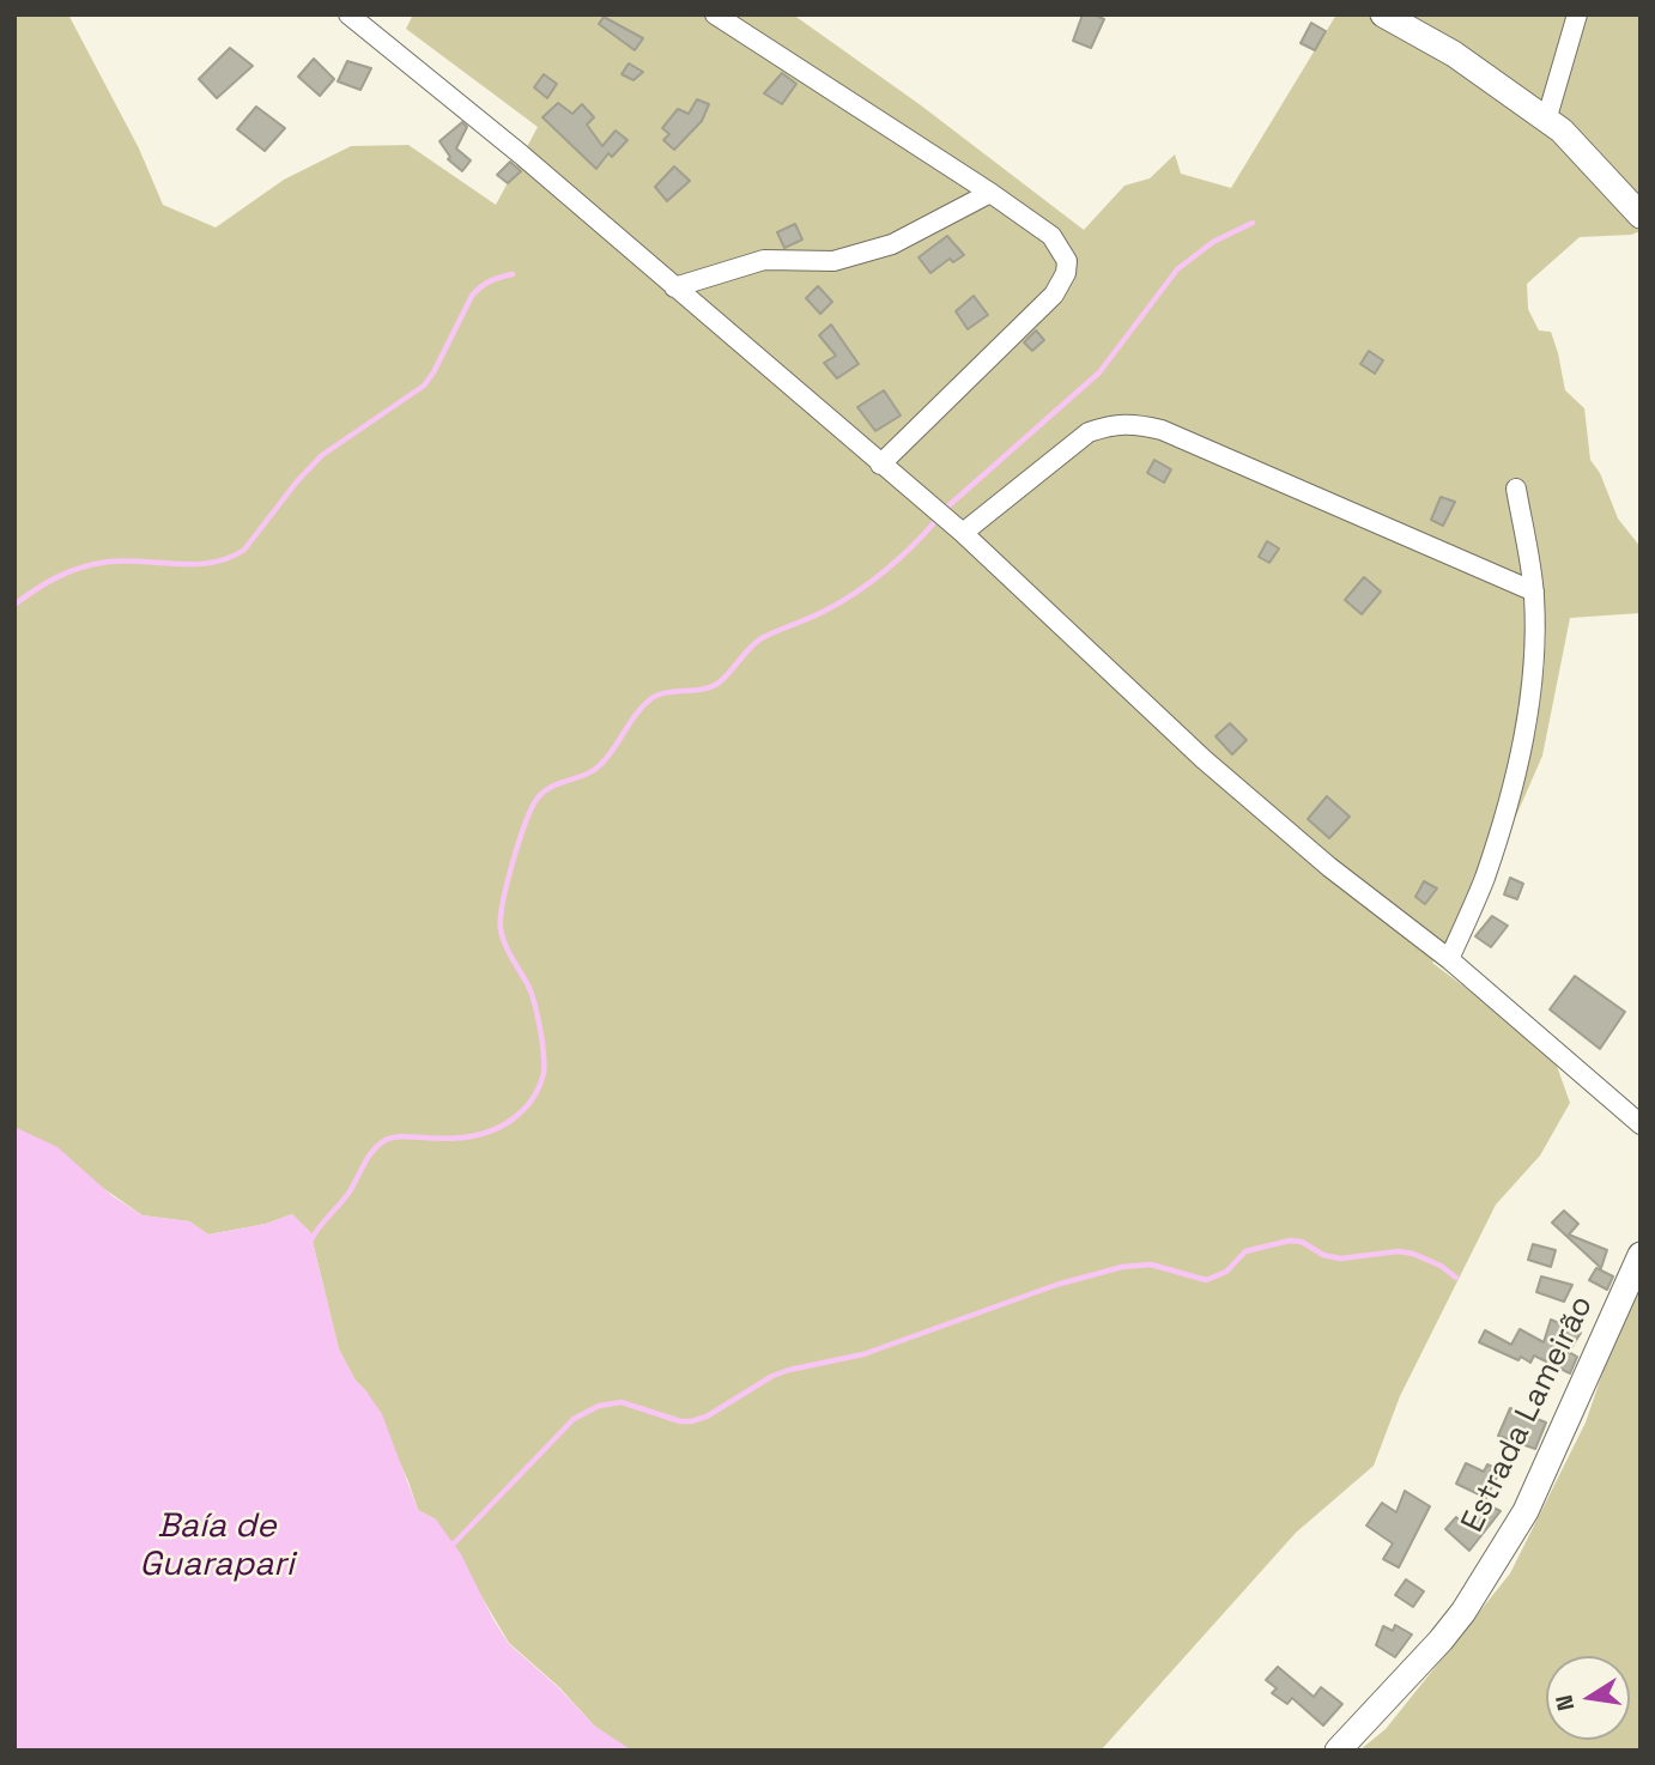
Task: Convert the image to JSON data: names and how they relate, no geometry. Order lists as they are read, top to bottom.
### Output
{
  "streets": {
    "street": ["Estrada Lameirão"]
  },
  "water": ["Baía de Guarapari"],
  "north": "left"
}
